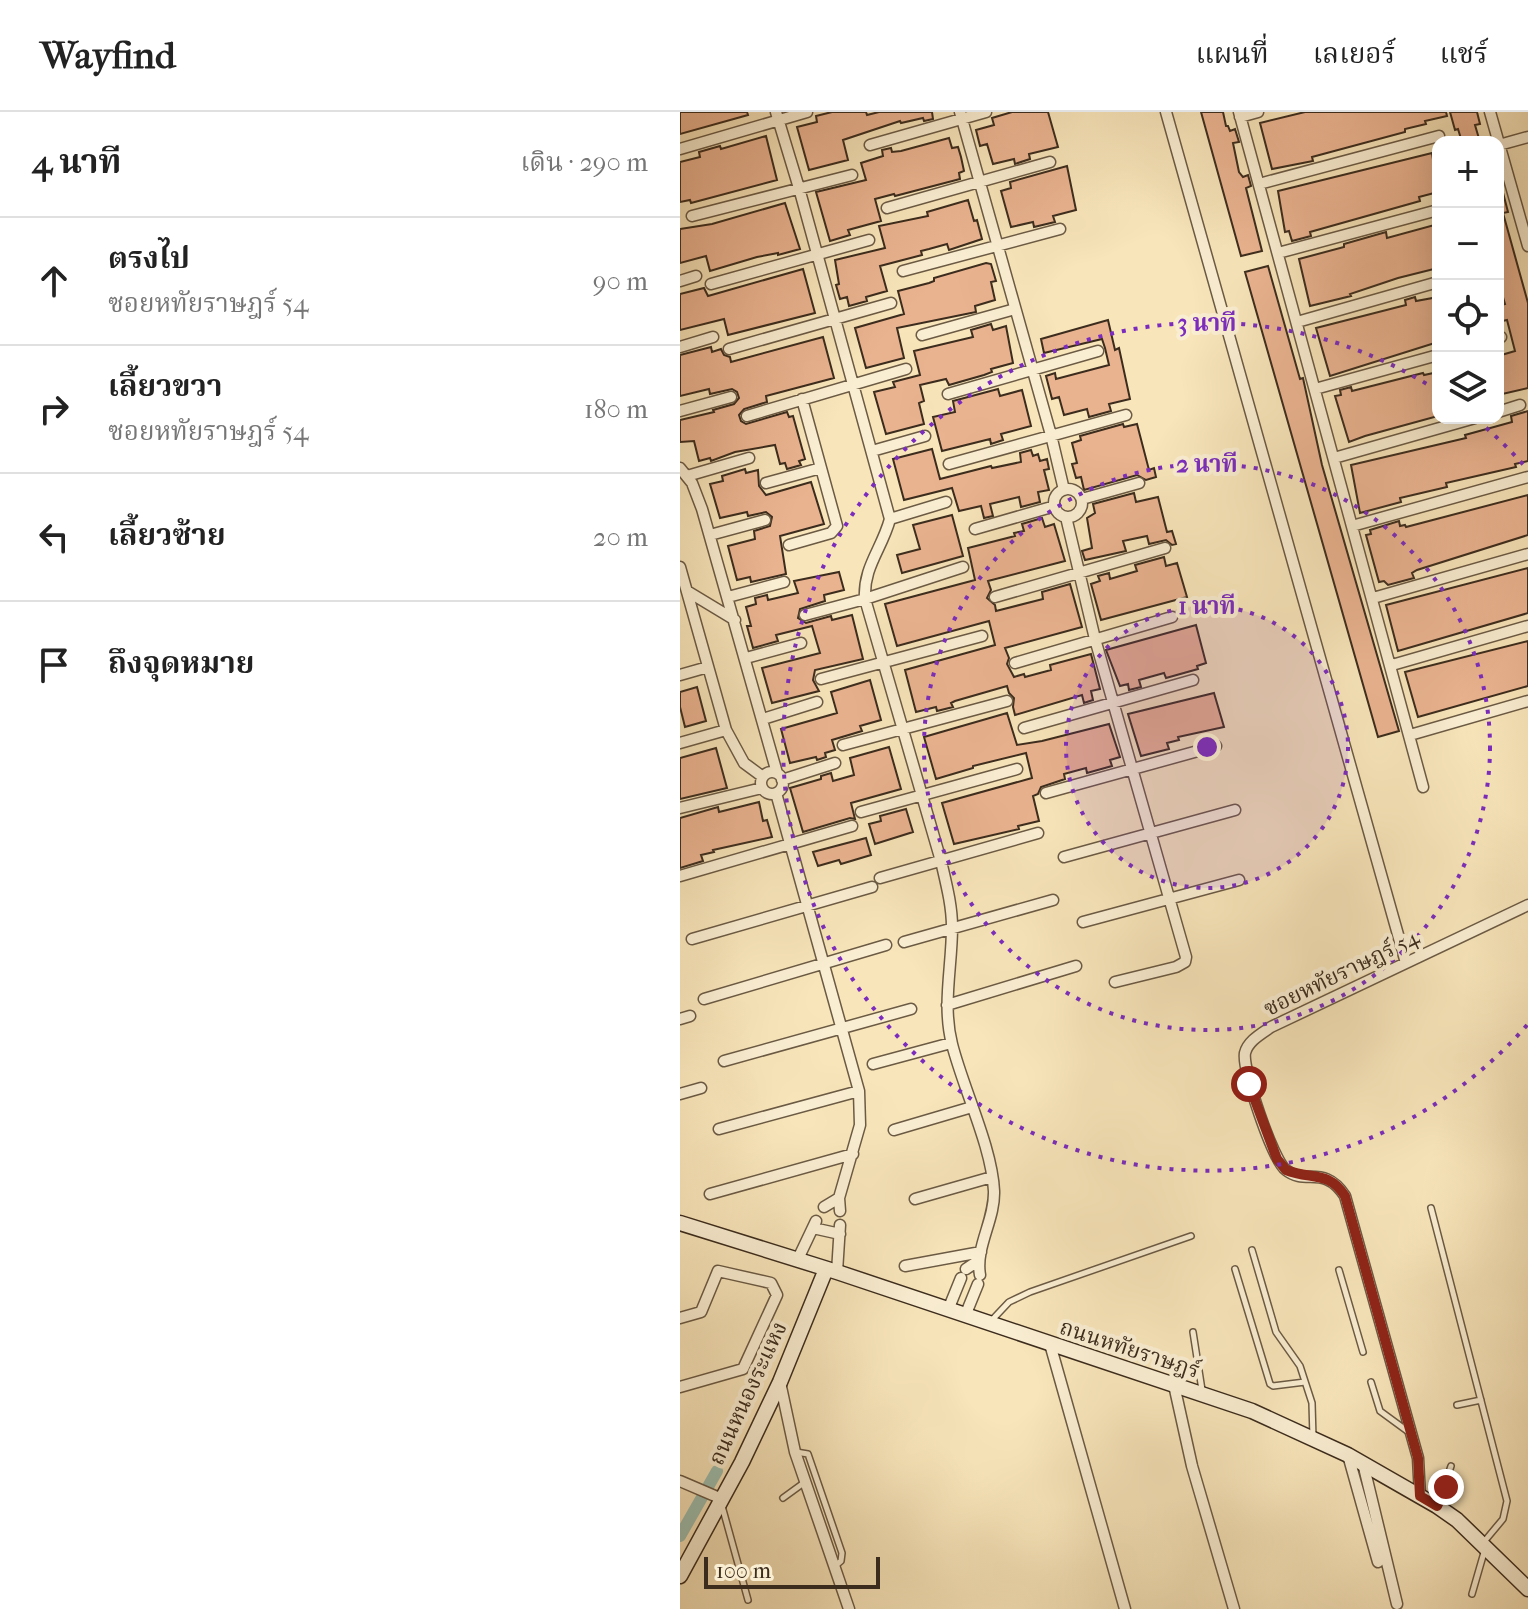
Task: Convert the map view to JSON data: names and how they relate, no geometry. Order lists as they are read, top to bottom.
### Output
{
  "streets": {
    "main road": ["ถนนหทัยราษฎร์", "ถนนหนองระแหง"],
    "street": ["ซอยหทัยราษฎร์ 54"]
  },
  "crossings": [
    ["ซอยหทัยราษฎร์ 54", "ถนนหทัยราษฎร์"],
    ["ถนนหทัยราษฎร์", "ถนนหนองระแหง"]
  ],
  "scale_bar": "100 m",
  "page": {
    "header": "Wayfind",
    "nav": ["แผนที่", "เลเยอร์", "แชร์"],
    "heading": ["4 นาที", "เดิน · 290 m"],
    "map_buttons": ["+", "−"],
    "list": [
      ["ตรงไป", "ซอยหทัยราษฎร์ 54", "90 m"],
      ["เลี้ยวขวา", "ซอยหทัยราษฎร์ 54", "180 m"],
      ["เลี้ยวซ้าย", "20 m"],
      "ถึงจุดหมาย"
    ],
    "scale": "100 m"
  },
  "rings": ["3 นาที", "2 นาที", "1 นาที"]
}
